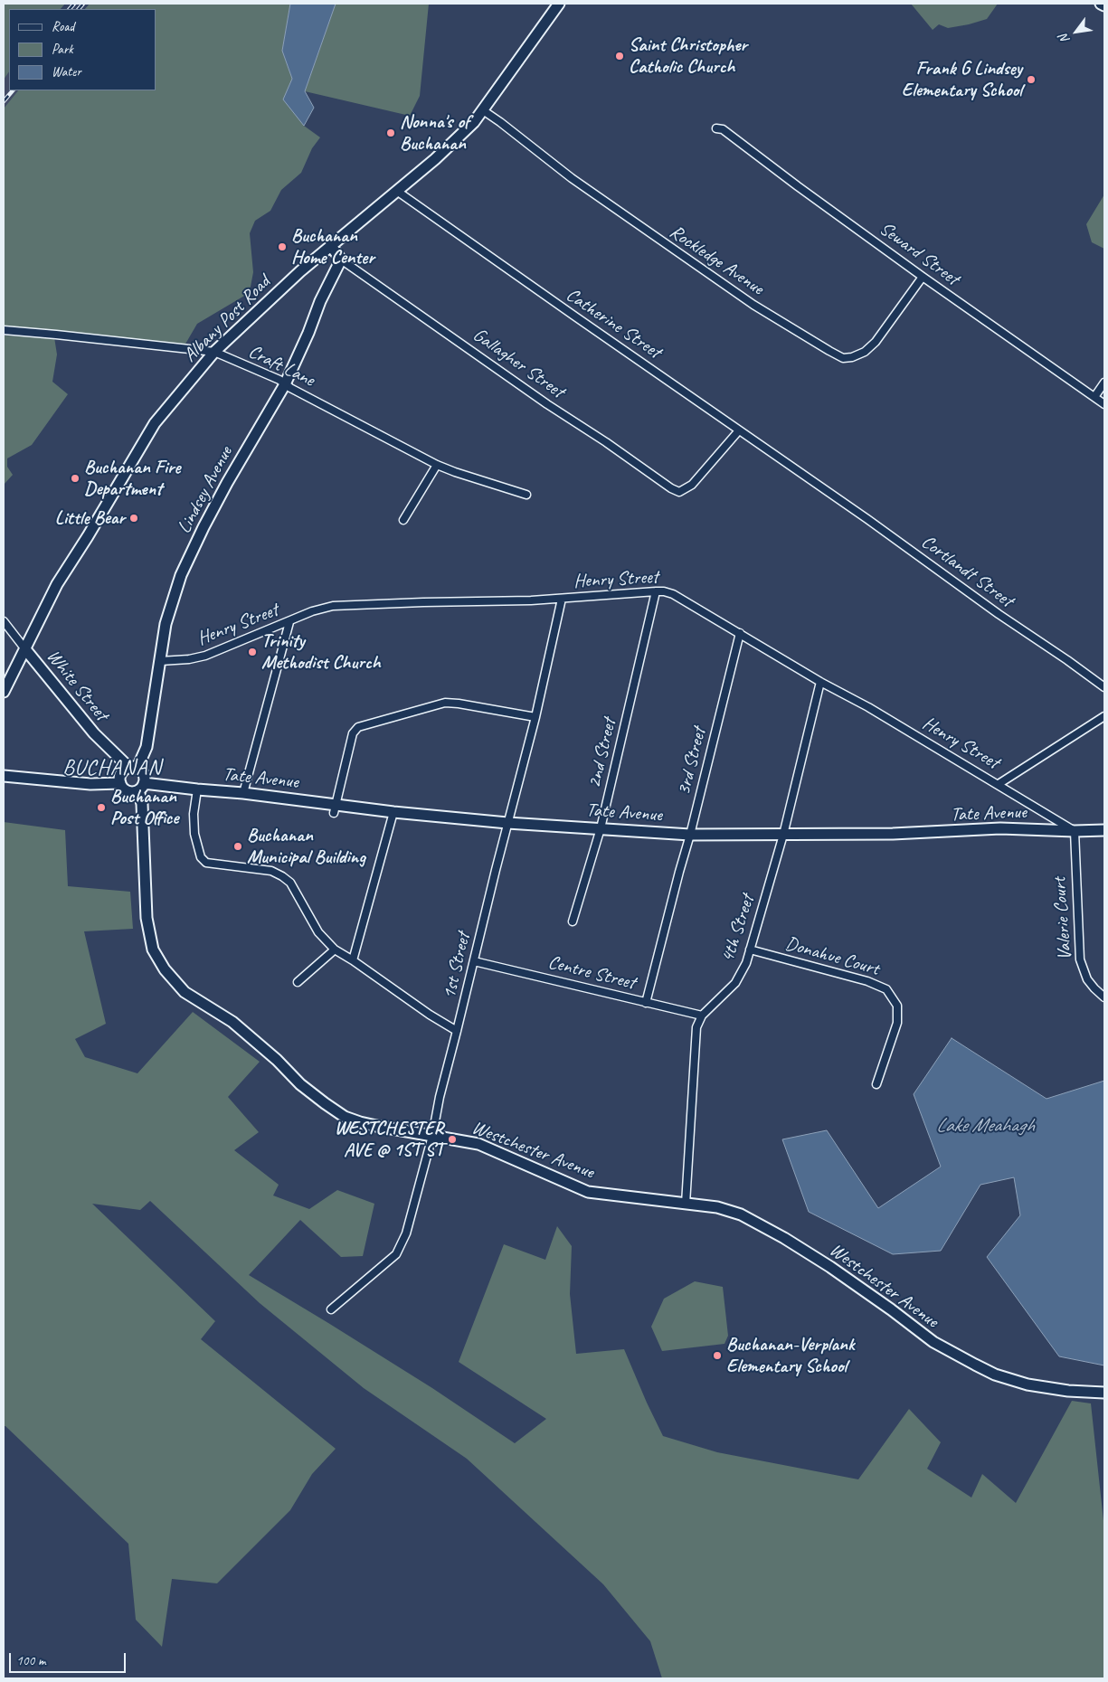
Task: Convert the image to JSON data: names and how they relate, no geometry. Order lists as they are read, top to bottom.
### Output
{
  "streets": {
    "street": [
      "Seward Street",
      "Rockledge Avenue",
      "Albany Post Road",
      "Catherine Street",
      "Gallagher Street",
      "Craft Lane",
      "Lindsey Avenue",
      "Cortlandt Street",
      "Henry Street",
      "White Street",
      "2nd Street",
      "3rd Street",
      "Tate Avenue",
      "Valerie Court",
      "4th Street",
      "Donahue Court",
      "1st Street",
      "Centre Street",
      "Westchester Avenue"
    ]
  },
  "crossings": [
    ["Seward Street", "Rockledge Avenue"],
    ["Rockledge Avenue", "Albany Post Road"],
    ["Albany Post Road", "Catherine Street"],
    ["Albany Post Road", "Craft Lane"],
    ["Albany Post Road", "White Street"],
    ["Catherine Street", "Gallagher Street"],
    ["Catherine Street", "Cortlandt Street"],
    ["Gallagher Street", "Lindsey Avenue"],
    ["Craft Lane", "Lindsey Avenue"],
    ["Lindsey Avenue", "Henry Street"],
    ["Lindsey Avenue", "White Street"],
    ["Lindsey Avenue", "Tate Avenue"],
    ["Lindsey Avenue", "Westchester Avenue"],
    ["Henry Street", "2nd Street"],
    ["Henry Street", "3rd Street"],
    ["Henry Street", "Tate Avenue"],
    ["Henry Street", "Valerie Court"],
    ["Henry Street", "4th Street"],
    ["Henry Street", "1st Street"],
    ["White Street", "Tate Avenue"],
    ["White Street", "Westchester Avenue"],
    ["2nd Street", "Tate Avenue"],
    ["3rd Street", "Tate Avenue"],
    ["3rd Street", "Centre Street"],
    ["Tate Avenue", "Valerie Court"],
    ["Tate Avenue", "4th Street"],
    ["Tate Avenue", "1st Street"],
    ["Tate Avenue", "Westchester Avenue"],
    ["4th Street", "Donahue Court"],
    ["4th Street", "Centre Street"],
    ["4th Street", "Westchester Avenue"],
    ["1st Street", "Centre Street"],
    ["1st Street", "Westchester Avenue"]
  ],
  "districts": ["BUCHANAN"],
  "water": ["Lake Meahagh"],
  "places": [
    "Saint Christopher Catholic Church",
    "Frank G Lindsey Elementary School",
    "Nonna's of Buchanan",
    "Buchanan Home Center",
    "Buchanan Fire Department",
    "Little Bear",
    "Trinity Methodist Church",
    "Buchanan Post Office",
    "Buchanan Municipal Building",
    "WESTCHESTER AVE @ 1ST ST",
    "Buchanan-Verplank Elementary School"
  ],
  "legend": ["Road", "Park", "Water"],
  "scale_bar": "100 m",
  "north": "bottom left"
}
